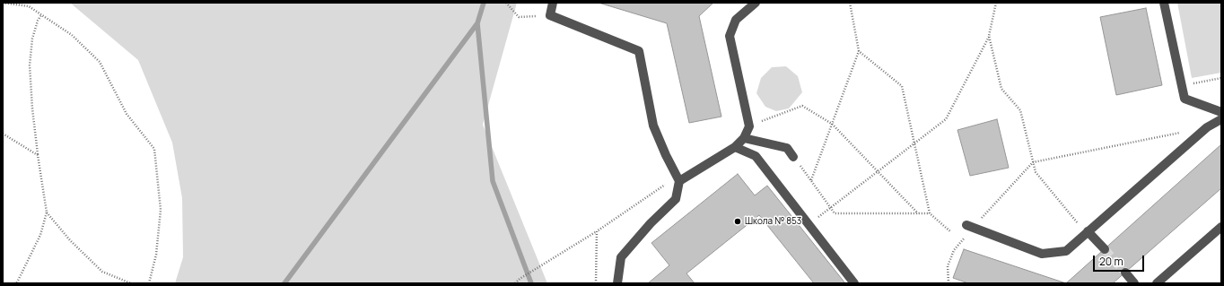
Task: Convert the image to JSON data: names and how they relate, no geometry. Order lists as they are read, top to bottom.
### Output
{
  "places": ["Школа № 853"],
  "scale_bar": "20 m"
}
